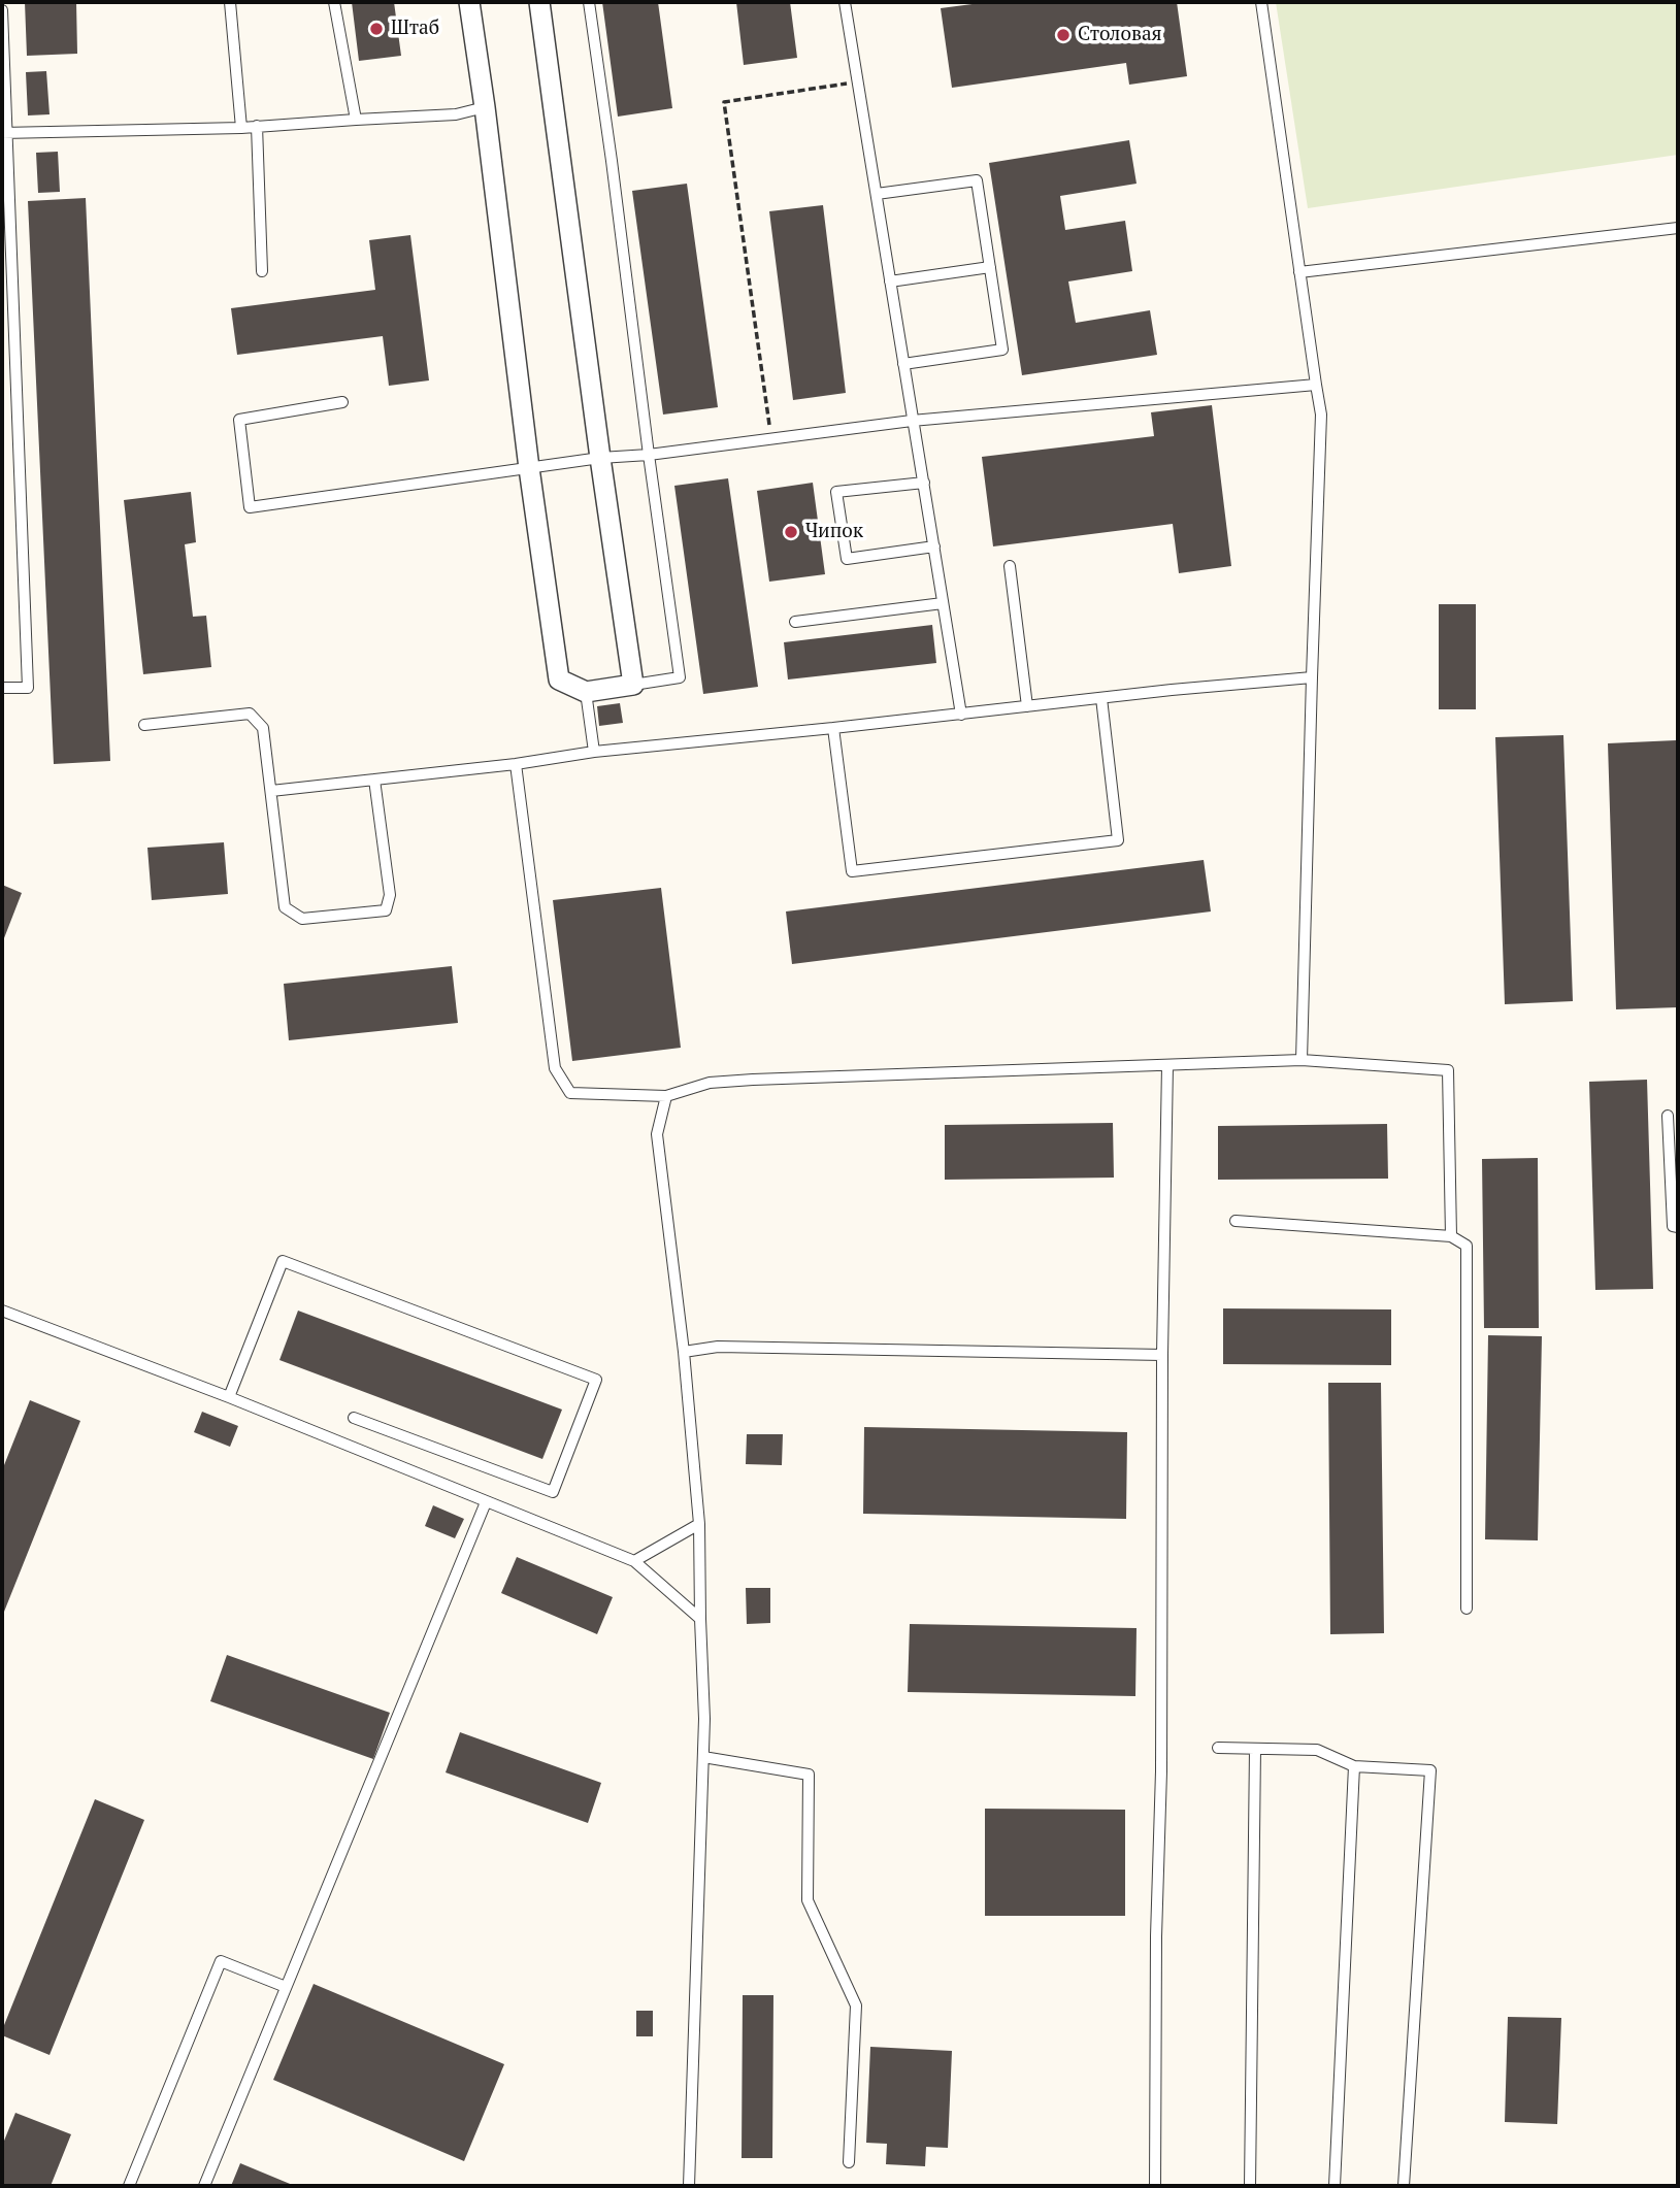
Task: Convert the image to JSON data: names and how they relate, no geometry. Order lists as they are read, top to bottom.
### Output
{
  "places": ["Штаб", "Столовая", "Чипок"]
}
